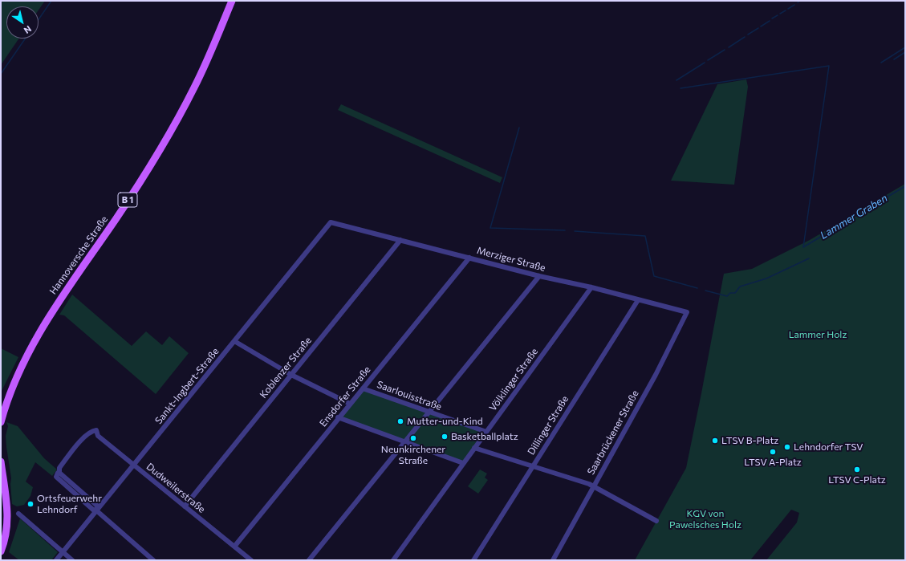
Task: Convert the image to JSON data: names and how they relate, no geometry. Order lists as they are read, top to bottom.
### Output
{
  "streets": {
    "main road": ["B 1", "Hannoversche Straße"],
    "street": [
      "Merziger Straße",
      "Koblenzer Straße",
      "Völklinger Straße",
      "Sankt-Ingbert-Straße",
      "Saarlouisstraße",
      "Ensdorfer Straße",
      "Dillinger Straße",
      "Saarbrückener Straße",
      "Dudweilerstraße"
    ]
  },
  "crossings": [
    ["Merziger Straße", "Koblenzer Straße"],
    ["Merziger Straße", "Völklinger Straße"],
    ["Merziger Straße", "Sankt-Ingbert-Straße"],
    ["Merziger Straße", "Ensdorfer Straße"],
    ["Merziger Straße", "Dillinger Straße"],
    ["Merziger Straße", "Saarbrückener Straße"],
    ["Koblenzer Straße", "Dudweilerstraße"],
    ["Völklinger Straße", "Saarlouisstraße"],
    ["Sankt-Ingbert-Straße", "Dudweilerstraße"],
    ["Saarlouisstraße", "Ensdorfer Straße"],
    ["Ensdorfer Straße", "Dudweilerstraße"]
  ],
  "water": ["Lammer Graben"],
  "parks": ["Lammer Holz", "KGV von Pawelsches Holz"],
  "places": [
    "Mutter-und-Kind",
    "Basketballplatz",
    "Neunkirchener Straße",
    "LTSV B-Platz",
    "Lehndorfer TSV",
    "LTSV A-Platz",
    "LTSV C-Platz",
    "Ortsfeuerwehr Lehndorf"
  ],
  "north": "bottom right"
}
